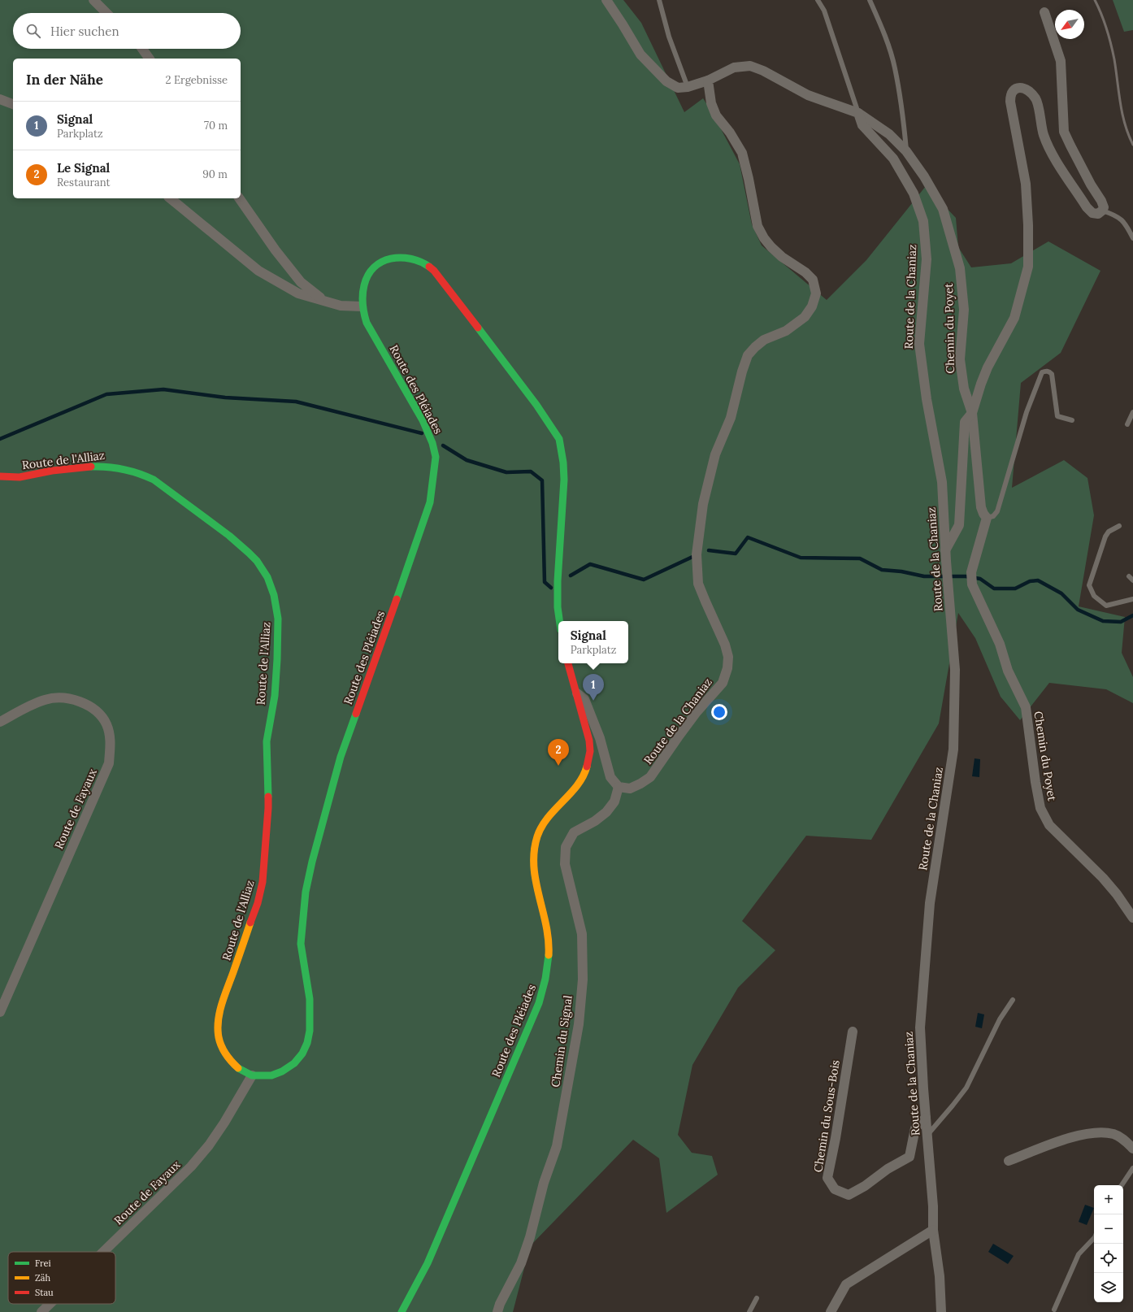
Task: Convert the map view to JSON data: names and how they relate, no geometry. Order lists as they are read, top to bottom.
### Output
{
  "streets": {
    "street": [
      "Route de la Chaniaz",
      "Chemin du Poyet",
      "Route des Pléiades",
      "Route de l'Alliaz",
      "Route de Fayaux",
      "Chemin du Signal",
      "Chemin du Sous-Bois"
    ]
  },
  "crossings": [
    ["Route de la Chaniaz", "Chemin du Poyet"],
    ["Route de la Chaniaz", "Chemin du Signal"],
    ["Route de la Chaniaz", "Chemin du Sous-Bois"],
    ["Route des Pléiades", "Route de l'Alliaz"],
    ["Route des Pléiades", "Route de Fayaux"],
    ["Route de l'Alliaz", "Route de Fayaux"]
  ],
  "legend": ["Frei", "Zäh", "Stau"],
  "north": "bottom left",
  "page": {
    "search": "Hier suchen",
    "heading": ["In der Nähe", "2 Ergebnisse"],
    "list": [
      {
        "mark": "1",
        "name": "Signal",
        "note": "Parkplatz",
        "value": "70 m"
      },
      {
        "mark": "2",
        "name": "Le Signal",
        "note": "Restaurant",
        "value": "90 m"
      }
    ],
    "popup": ["Signal", "Parkplatz"],
    "pins": ["1", "2"],
    "map_buttons": ["+", "−"]
  }
}
